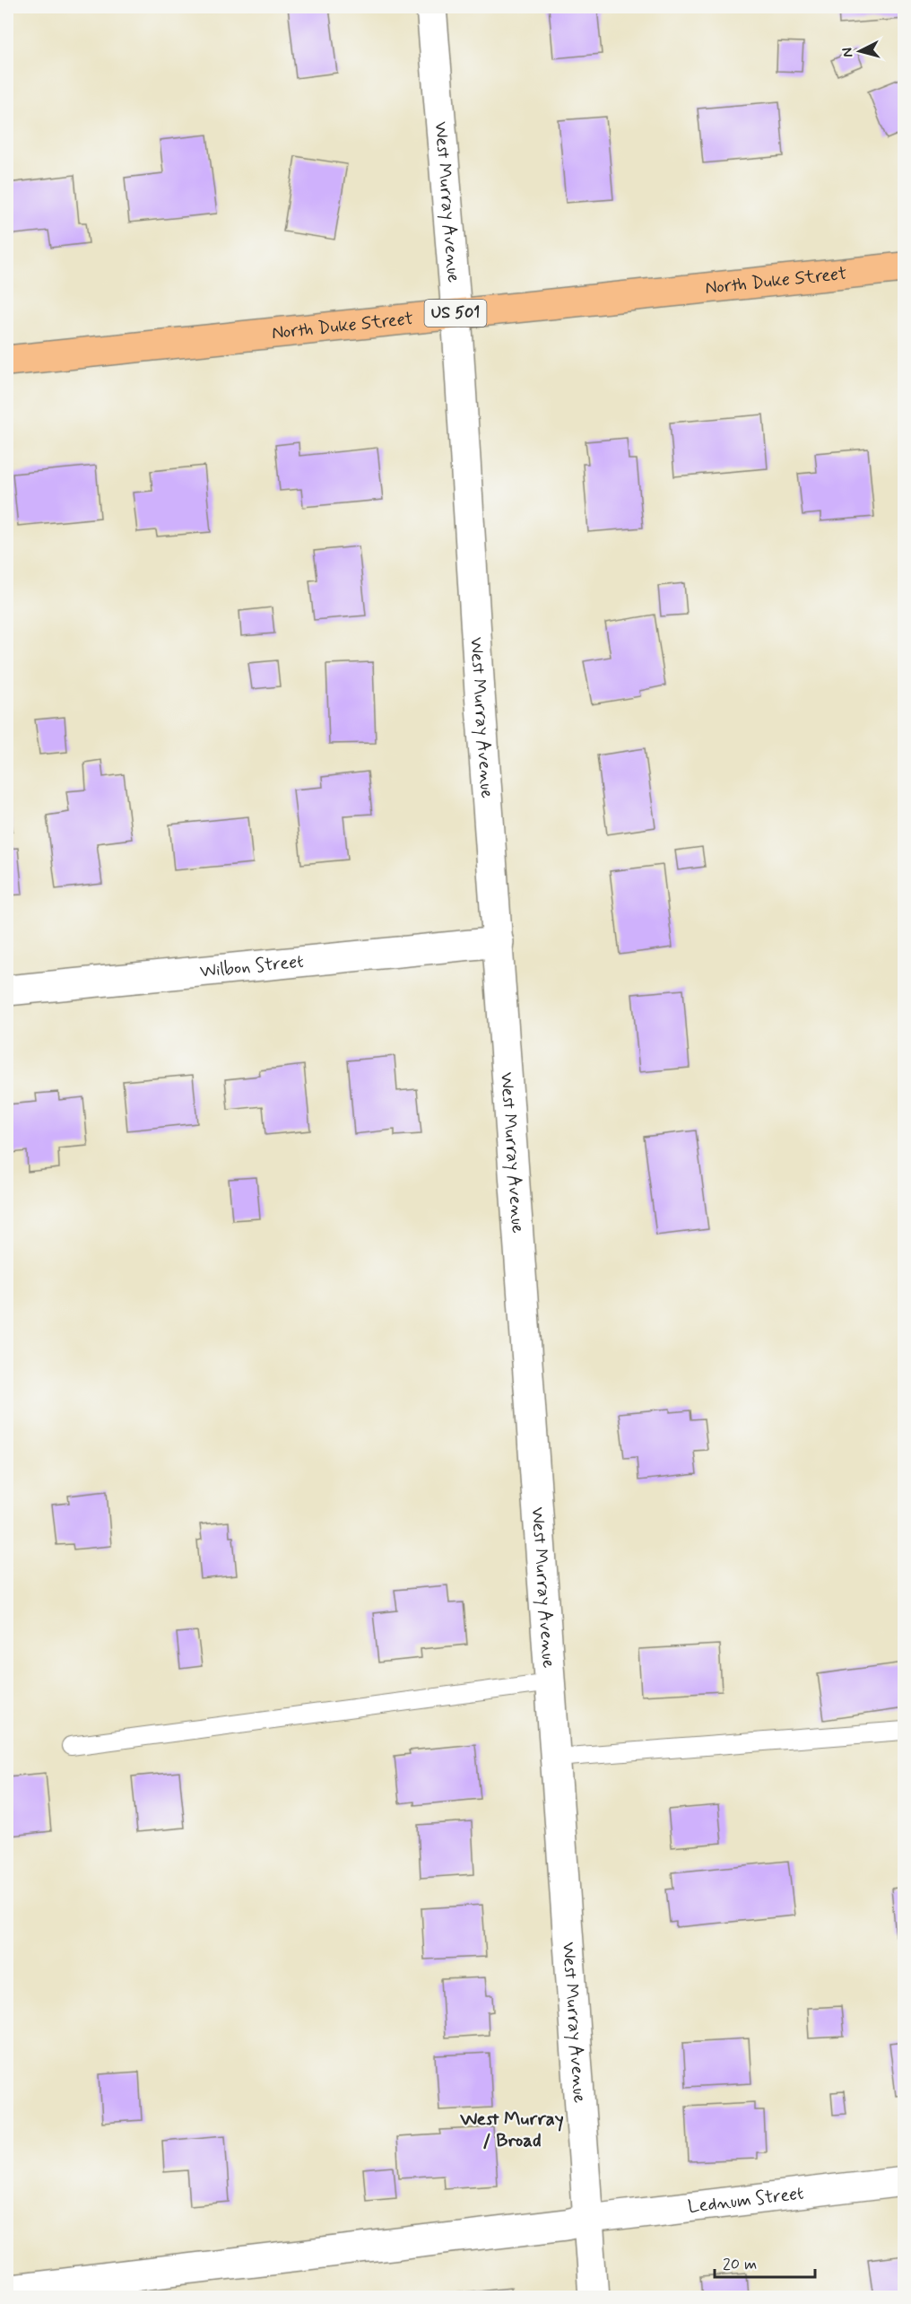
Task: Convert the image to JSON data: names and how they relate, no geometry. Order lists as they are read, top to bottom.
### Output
{
  "streets": {
    "highway": ["North Duke Street", "US 501"],
    "street": ["West Murray Avenue", "Wilbon Street", "Lednum Street"]
  },
  "crossings": [
    ["West Murray Avenue", "North Duke Street"],
    ["West Murray Avenue", "Wilbon Street"],
    ["West Murray Avenue", "Lednum Street"]
  ],
  "districts": ["West Murray / Broad"],
  "scale_bar": "20 m",
  "north": "left"
}
